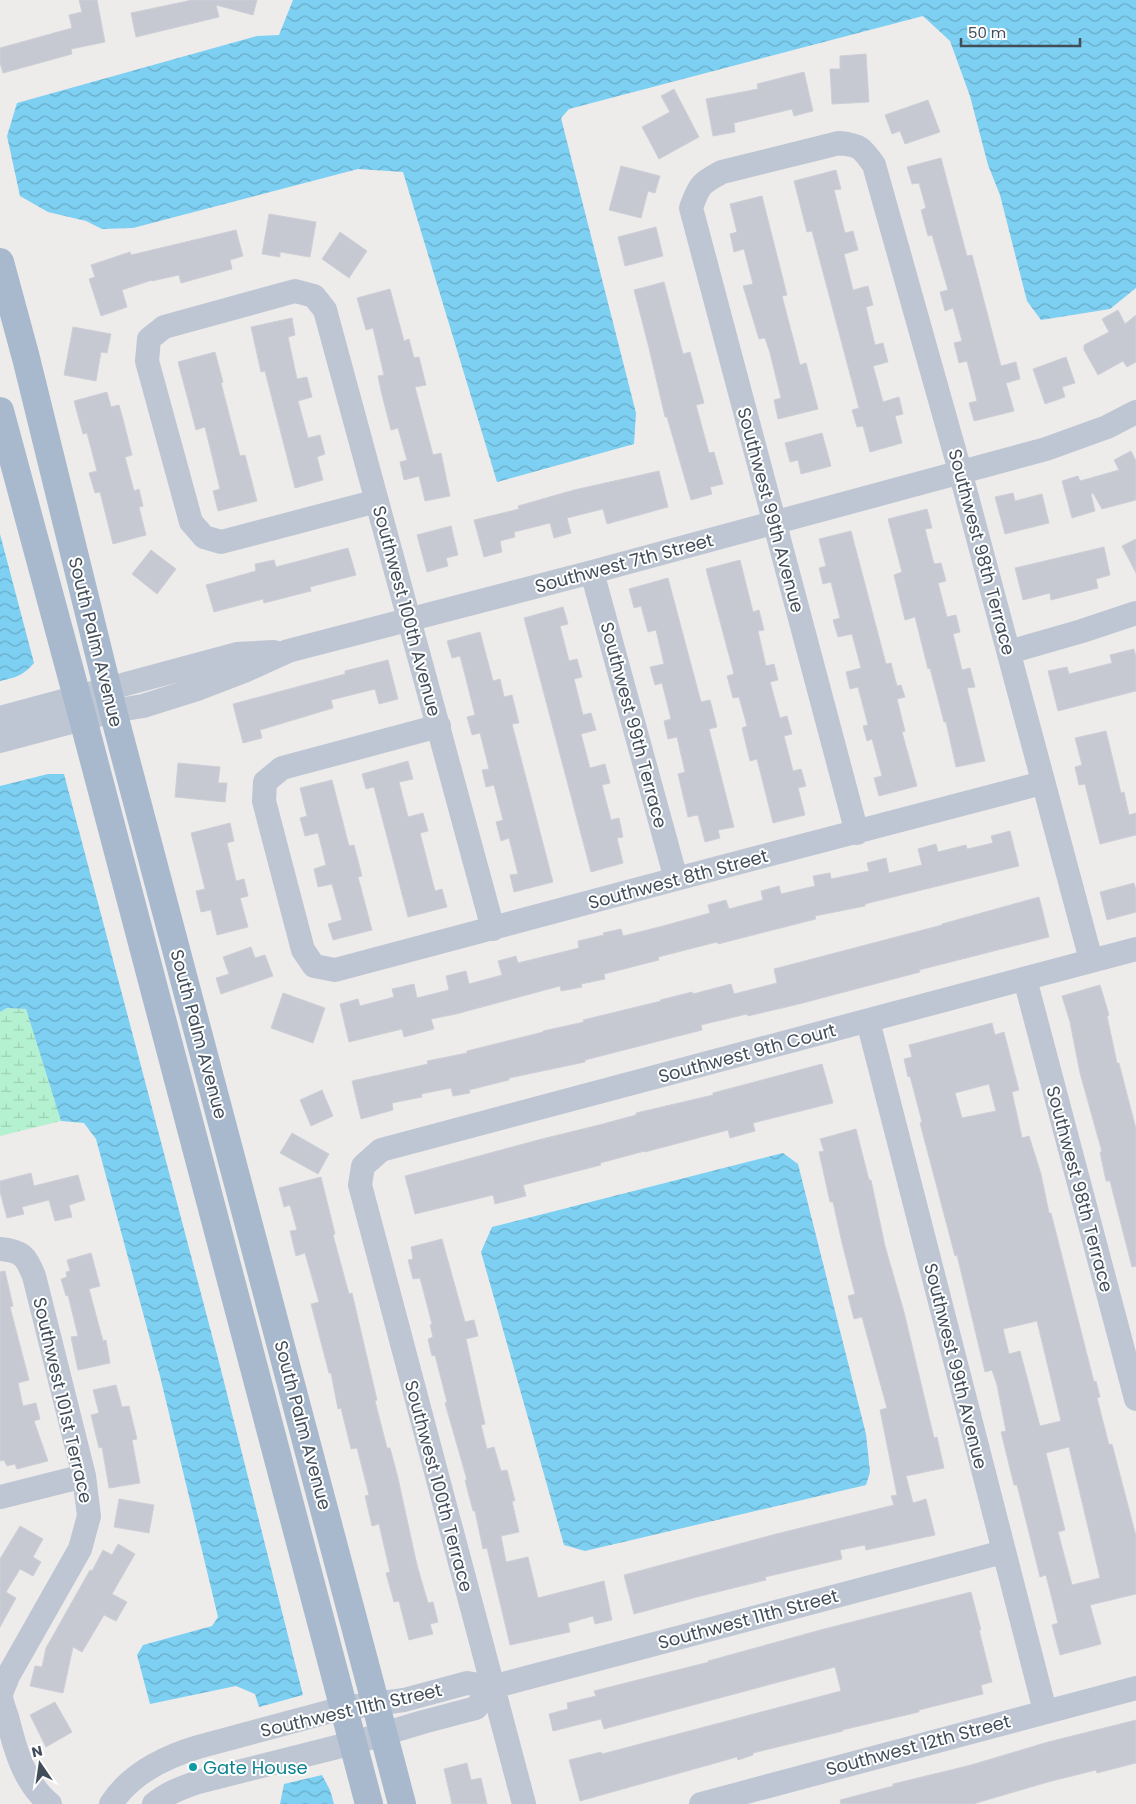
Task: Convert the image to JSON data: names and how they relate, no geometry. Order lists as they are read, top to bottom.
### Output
{
  "streets": {
    "main road": ["South Palm Avenue"],
    "street": [
      "Southwest 99th Avenue",
      "Southwest 98th Terrace",
      "Southwest 7th Street",
      "Southwest 100th Avenue",
      "Southwest 99th Terrace",
      "Southwest 8th Street",
      "Southwest 9th Court",
      "Southwest 101st Terrace",
      "Southwest 100th Terrace",
      "Southwest 11th Street",
      "Southwest 12th Street"
    ]
  },
  "crossings": [
    ["Southwest 99th Avenue", "Southwest 98th Terrace"],
    ["Southwest 99th Avenue", "Southwest 7th Street"],
    ["Southwest 99th Avenue", "Southwest 8th Street"],
    ["Southwest 99th Avenue", "Southwest 9th Court"],
    ["Southwest 99th Avenue", "Southwest 11th Street"],
    ["Southwest 99th Avenue", "Southwest 12th Street"],
    ["Southwest 98th Terrace", "Southwest 7th Street"],
    ["Southwest 98th Terrace", "Southwest 8th Street"],
    ["Southwest 98th Terrace", "Southwest 9th Court"],
    ["Southwest 7th Street", "Southwest 100th Avenue"],
    ["Southwest 7th Street", "South Palm Avenue"],
    ["Southwest 7th Street", "Southwest 99th Terrace"],
    ["Southwest 100th Avenue", "Southwest 8th Street"],
    ["South Palm Avenue", "Southwest 11th Street"],
    ["Southwest 99th Terrace", "Southwest 8th Street"],
    ["Southwest 9th Court", "Southwest 100th Terrace"],
    ["Southwest 100th Terrace", "Southwest 11th Street"]
  ],
  "places": ["Gate House"],
  "scale_bar": "50 m",
  "north": "top"
}
